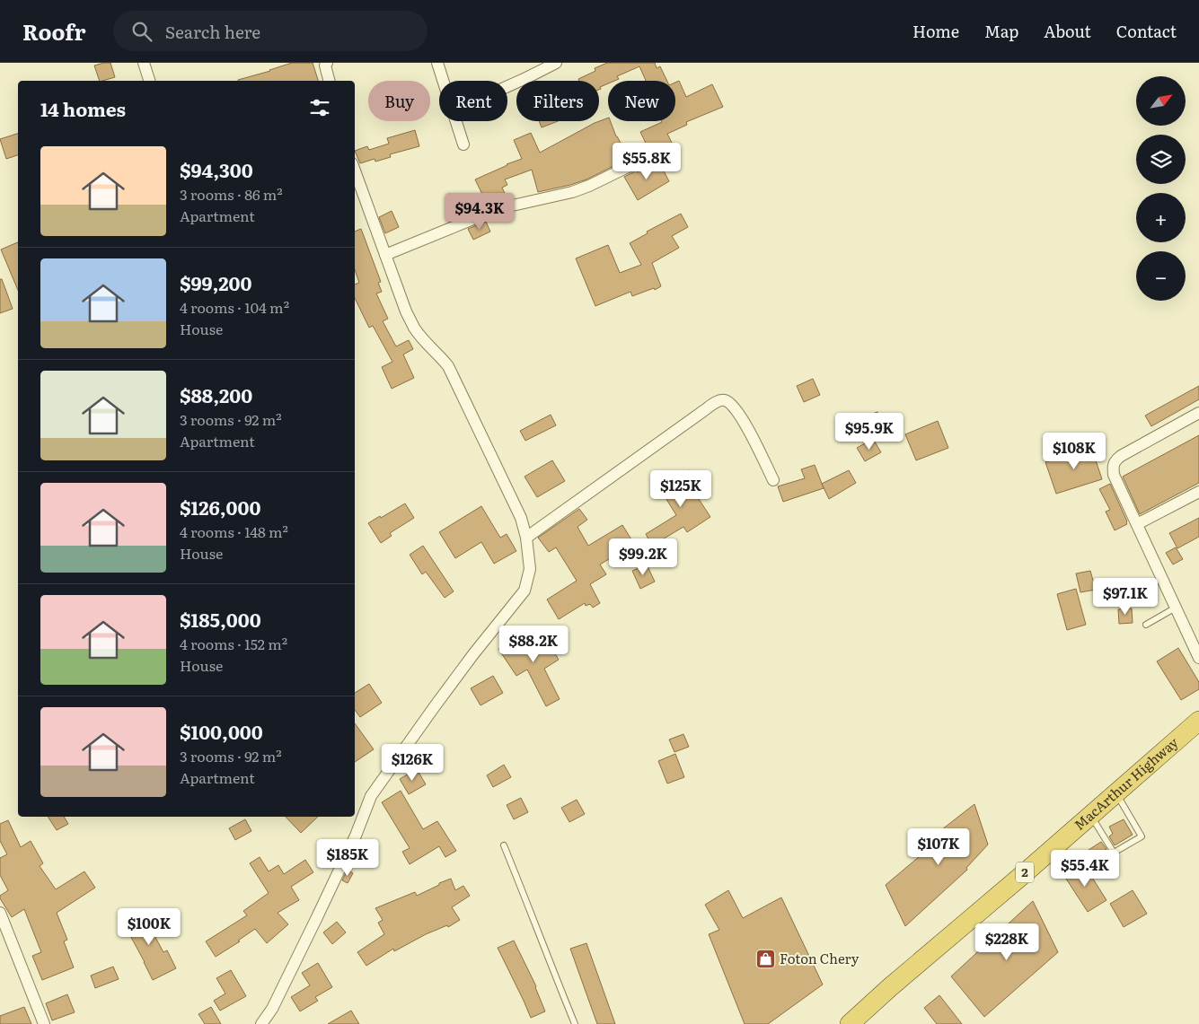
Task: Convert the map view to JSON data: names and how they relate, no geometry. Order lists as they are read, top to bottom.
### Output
{
  "streets": {
    "highway": ["MacArthur Highway", "2"]
  },
  "places": {
    "shop": ["Foton Chery"]
  },
  "north": "top right",
  "page": {
    "header": "Roofr",
    "search": "Search here",
    "nav": [
      "Home",
      "Map",
      "About",
      "Contact"
    ],
    "map_buttons": ["+", "−"],
    "chip": [
      "Buy",
      "Rent",
      "Filters",
      "New"
    ],
    "heading": "14 homes",
    "list": [
      {
        "name": "$94,300",
        "note": "3 rooms · 86 m² · Apartment"
      },
      {
        "name": "$99,200",
        "note": "4 rooms · 104 m² · House"
      },
      {
        "name": "$88,200",
        "note": "3 rooms · 92 m² · Apartment"
      },
      {
        "name": "$126,000",
        "note": "4 rooms · 148 m² · House"
      },
      {
        "name": "$185,000",
        "note": "4 rooms · 152 m² · House"
      },
      {
        "name": "$100,000",
        "note": "3 rooms · 92 m² · Apartment"
      }
    ],
    "price": [
      "$55.8K",
      "$94.3K",
      "$95.9K",
      "$108K",
      "$125K",
      "$99.2K",
      "$97.1K",
      "$88.2K",
      "$126K",
      "$107K",
      "$185K",
      "$55.4K",
      "$100K",
      "$228K"
    ]
  }
}
